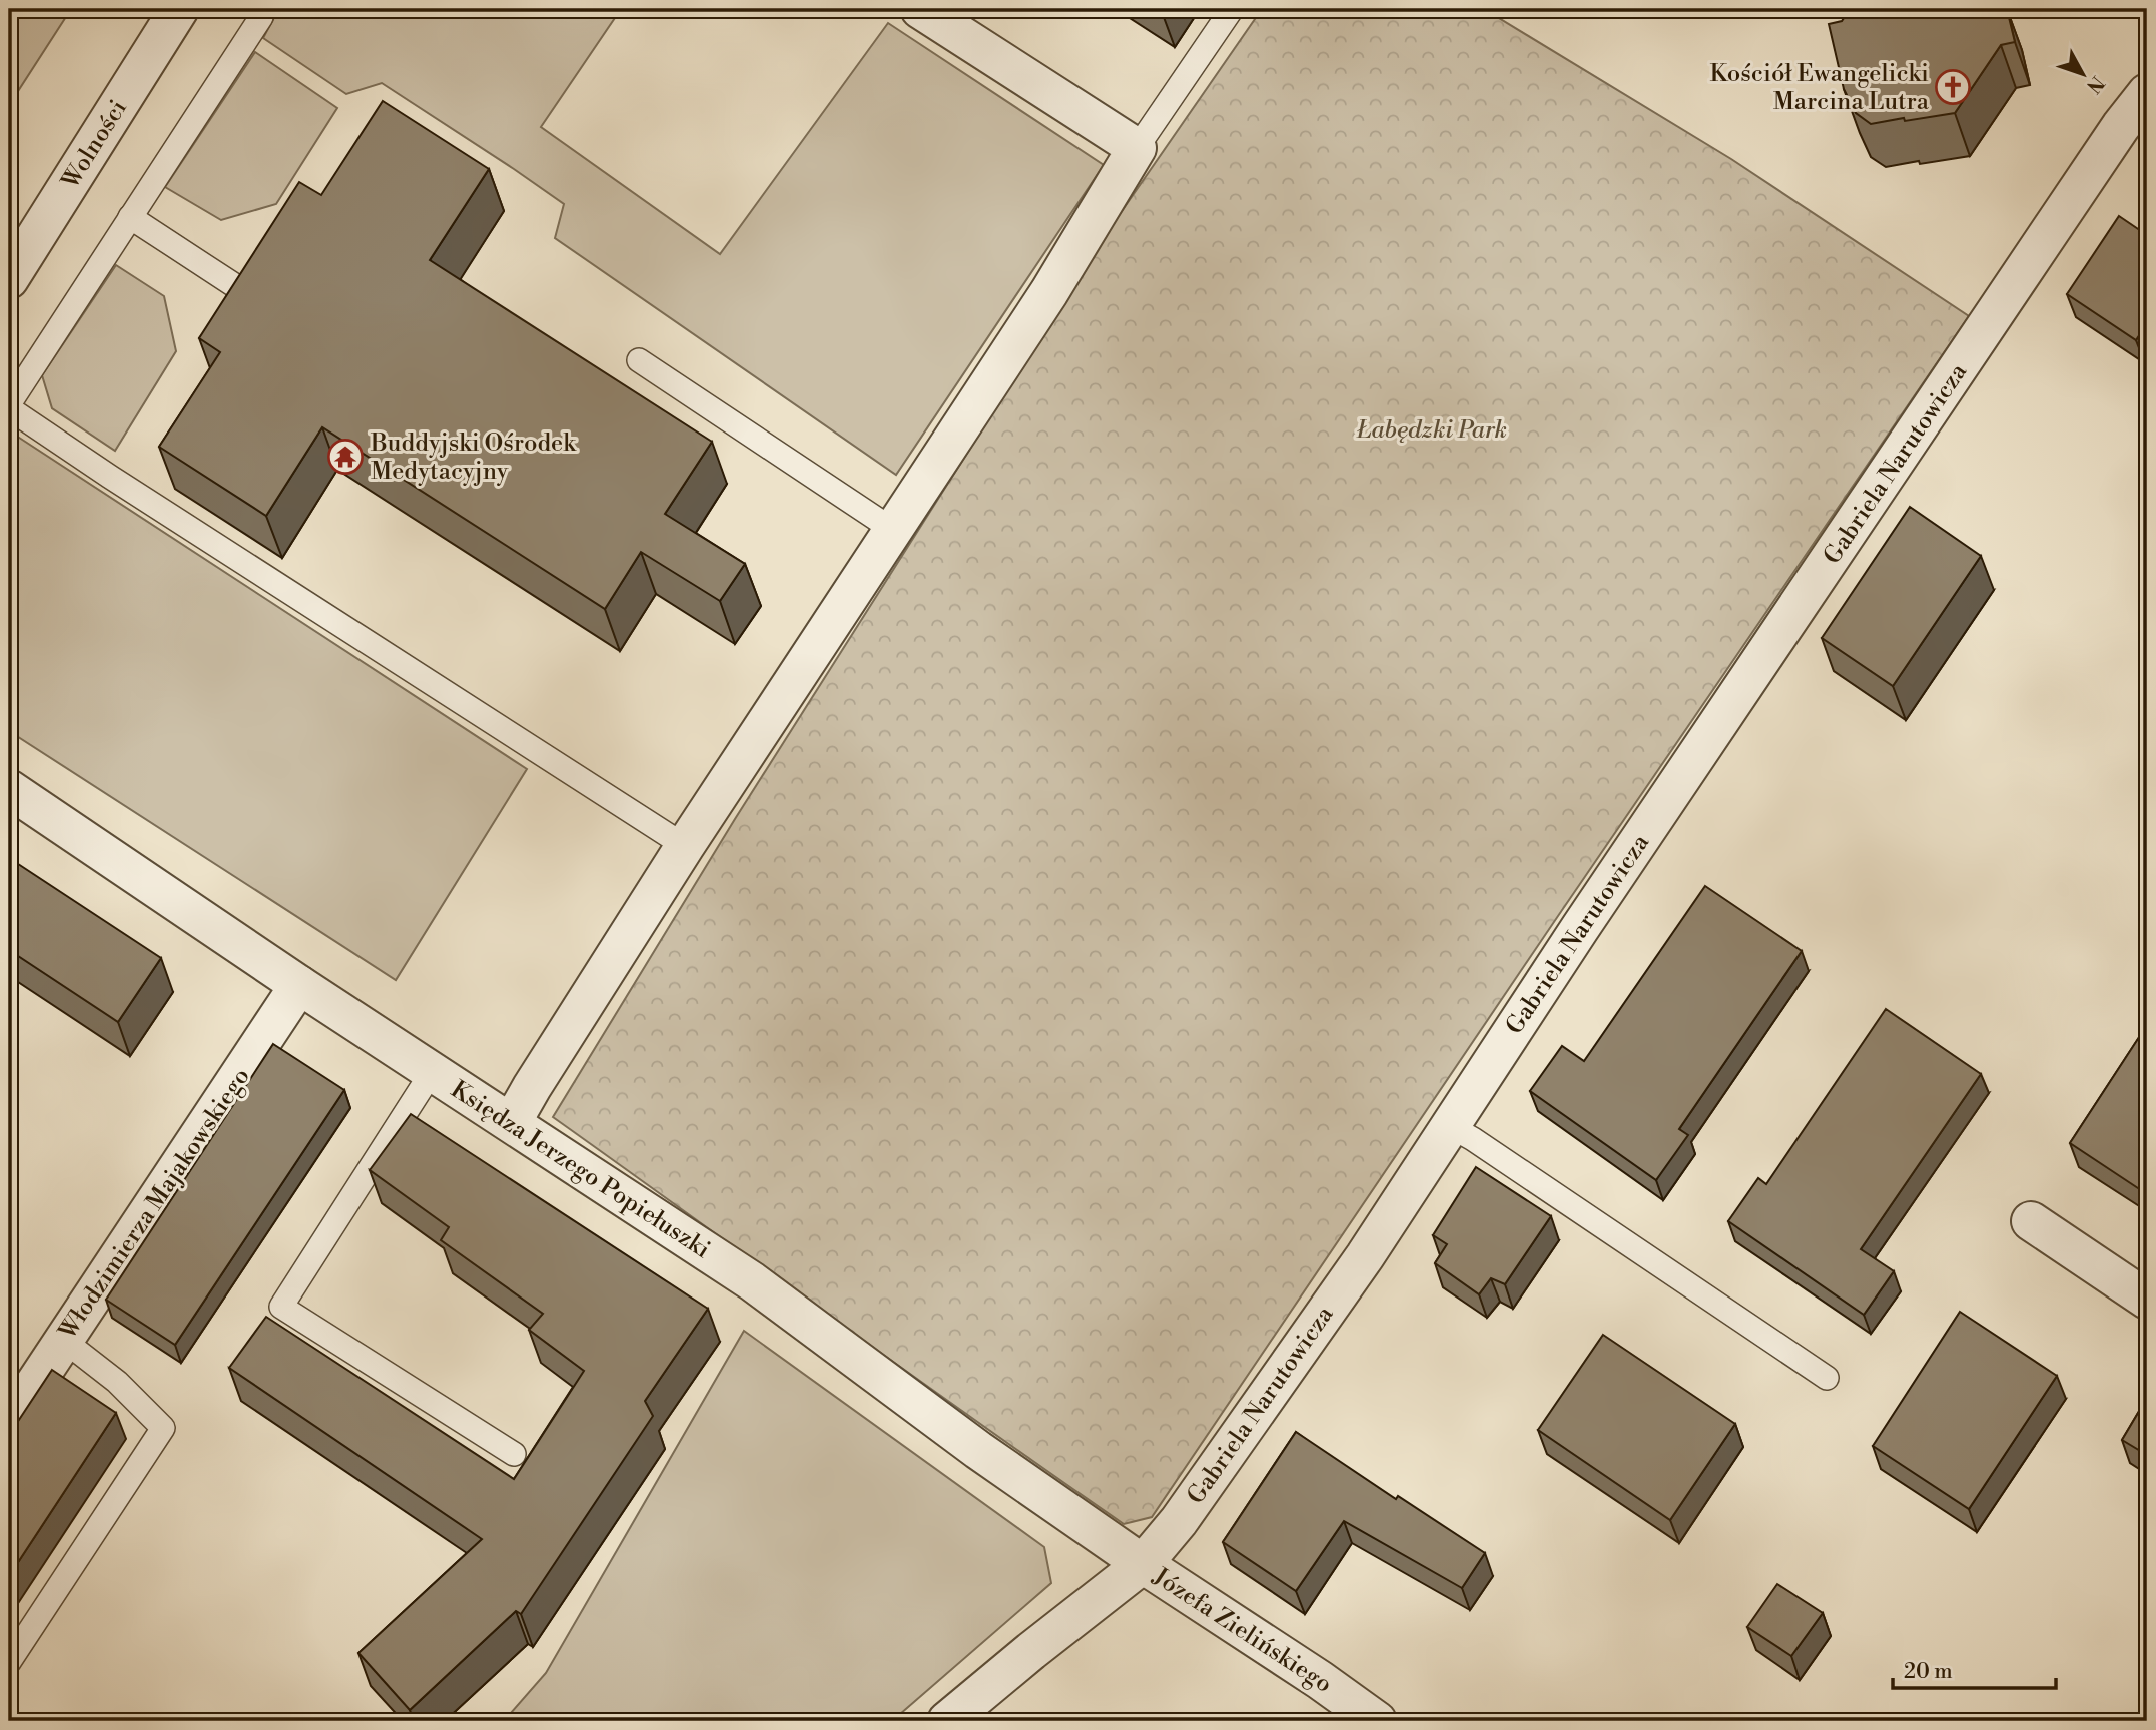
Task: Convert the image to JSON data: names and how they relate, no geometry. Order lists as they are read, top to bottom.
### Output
{
  "streets": {
    "street": [
      "Wolności",
      "Gabriela Narutowicza",
      "Księdza Jerzego Popiełuszki",
      "Włodzimierza Majakowskiego",
      "Józefa Zielińskiego"
    ]
  },
  "crossings": [
    ["Gabriela Narutowicza", "Księdza Jerzego Popiełuszki"],
    ["Gabriela Narutowicza", "Józefa Zielińskiego"],
    ["Księdza Jerzego Popiełuszki", "Włodzimierza Majakowskiego"],
    ["Księdza Jerzego Popiełuszki", "Józefa Zielińskiego"]
  ],
  "parks": ["Łabędzki Park"],
  "places": {
    "church": ["Kościół Ewangelicki Marcina Lutra"],
    "temple": ["Buddyjski Ośrodek Medytacyjny"]
  },
  "scale_bar": "20 m",
  "north": "bottom right"
}
